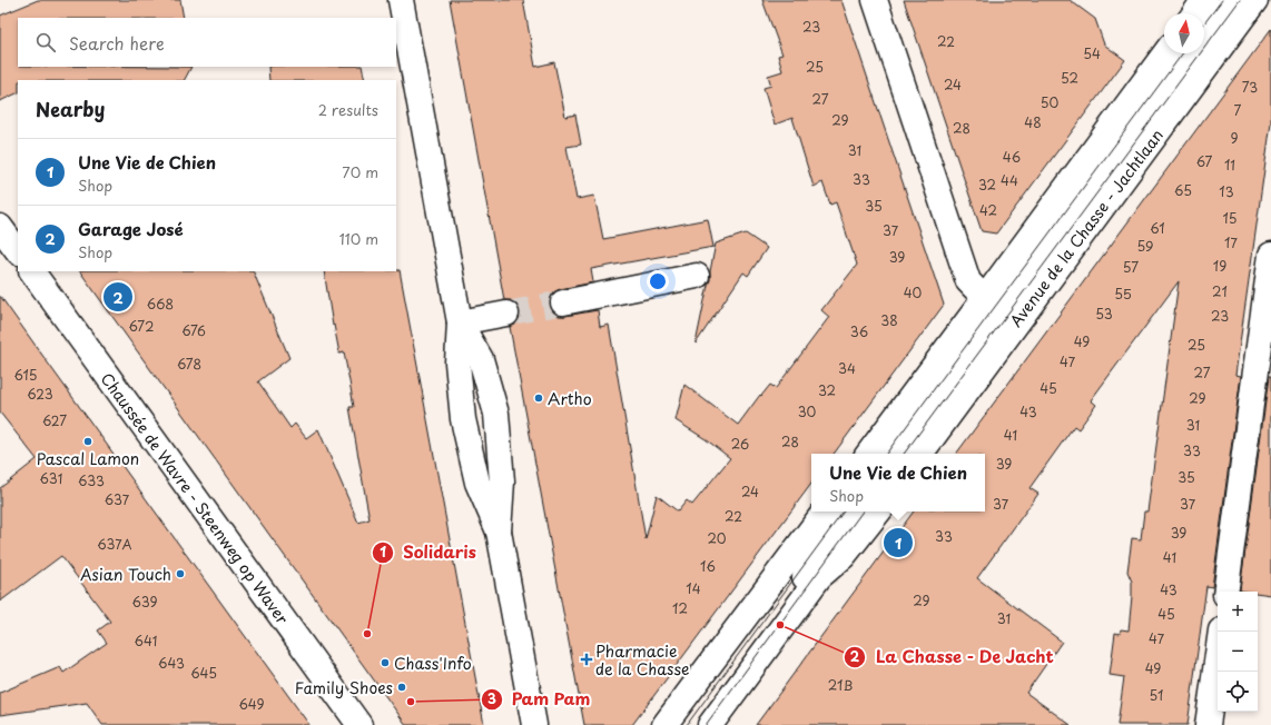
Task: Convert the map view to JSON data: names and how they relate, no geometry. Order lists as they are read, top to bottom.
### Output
{
  "streets": {
    "street": ["Avenue de la Chasse - Jachtlaan", "Chaussée de Wavre - Steenweg op Waver"]
  },
  "places": {
    "other": [
      "Artho",
      "Pascal Lamon",
      "Asian Touch",
      "La Chasse - De Jacht",
      "Solidaris",
      "Chass'Info",
      "Family Shoes",
      "Pam Pam"
    ],
    "health": ["Pharmacie de la Chasse"]
  },
  "house_numbers": [
    "23",
    "22",
    "54",
    "25",
    "52",
    "24",
    "73",
    "27",
    "50",
    "7",
    "29",
    "48",
    "28",
    "9",
    "31",
    "46",
    "67",
    "11",
    "33",
    "44",
    "32",
    "65",
    "13",
    "35",
    "42",
    "15",
    "61",
    "37",
    "17",
    "59",
    "39",
    "19",
    "57",
    "21",
    "40",
    "55",
    "668",
    "53",
    "23",
    "38",
    "672",
    "676",
    "36",
    "49",
    "25",
    "47",
    "678",
    "34",
    "27",
    "615",
    "45",
    "32",
    "623",
    "29",
    "30",
    "43",
    "627",
    "31",
    "41",
    "28",
    "26",
    "33",
    "39",
    "35",
    "631",
    "633",
    "24",
    "637",
    "37",
    "37",
    "22",
    "39",
    "33",
    "20",
    "637A",
    "41",
    "16",
    "14",
    "43",
    "29",
    "639",
    "12",
    "45",
    "31",
    "47",
    "641",
    "643",
    "49",
    "645",
    "21B",
    "51",
    "649"
  ],
  "north": "top",
  "page": {
    "search": "Search here",
    "heading": ["Nearby", "2 results"],
    "list": [
      {
        "mark": "1",
        "name": "Une Vie de Chien",
        "note": "Shop",
        "value": "70 m"
      },
      {
        "mark": "2",
        "name": "Garage José",
        "note": "Shop",
        "value": "110 m"
      }
    ],
    "pins": ["2", "1"],
    "popup": ["Une Vie de Chien", "Shop"],
    "map_buttons": ["+", "−"]
  }
}
